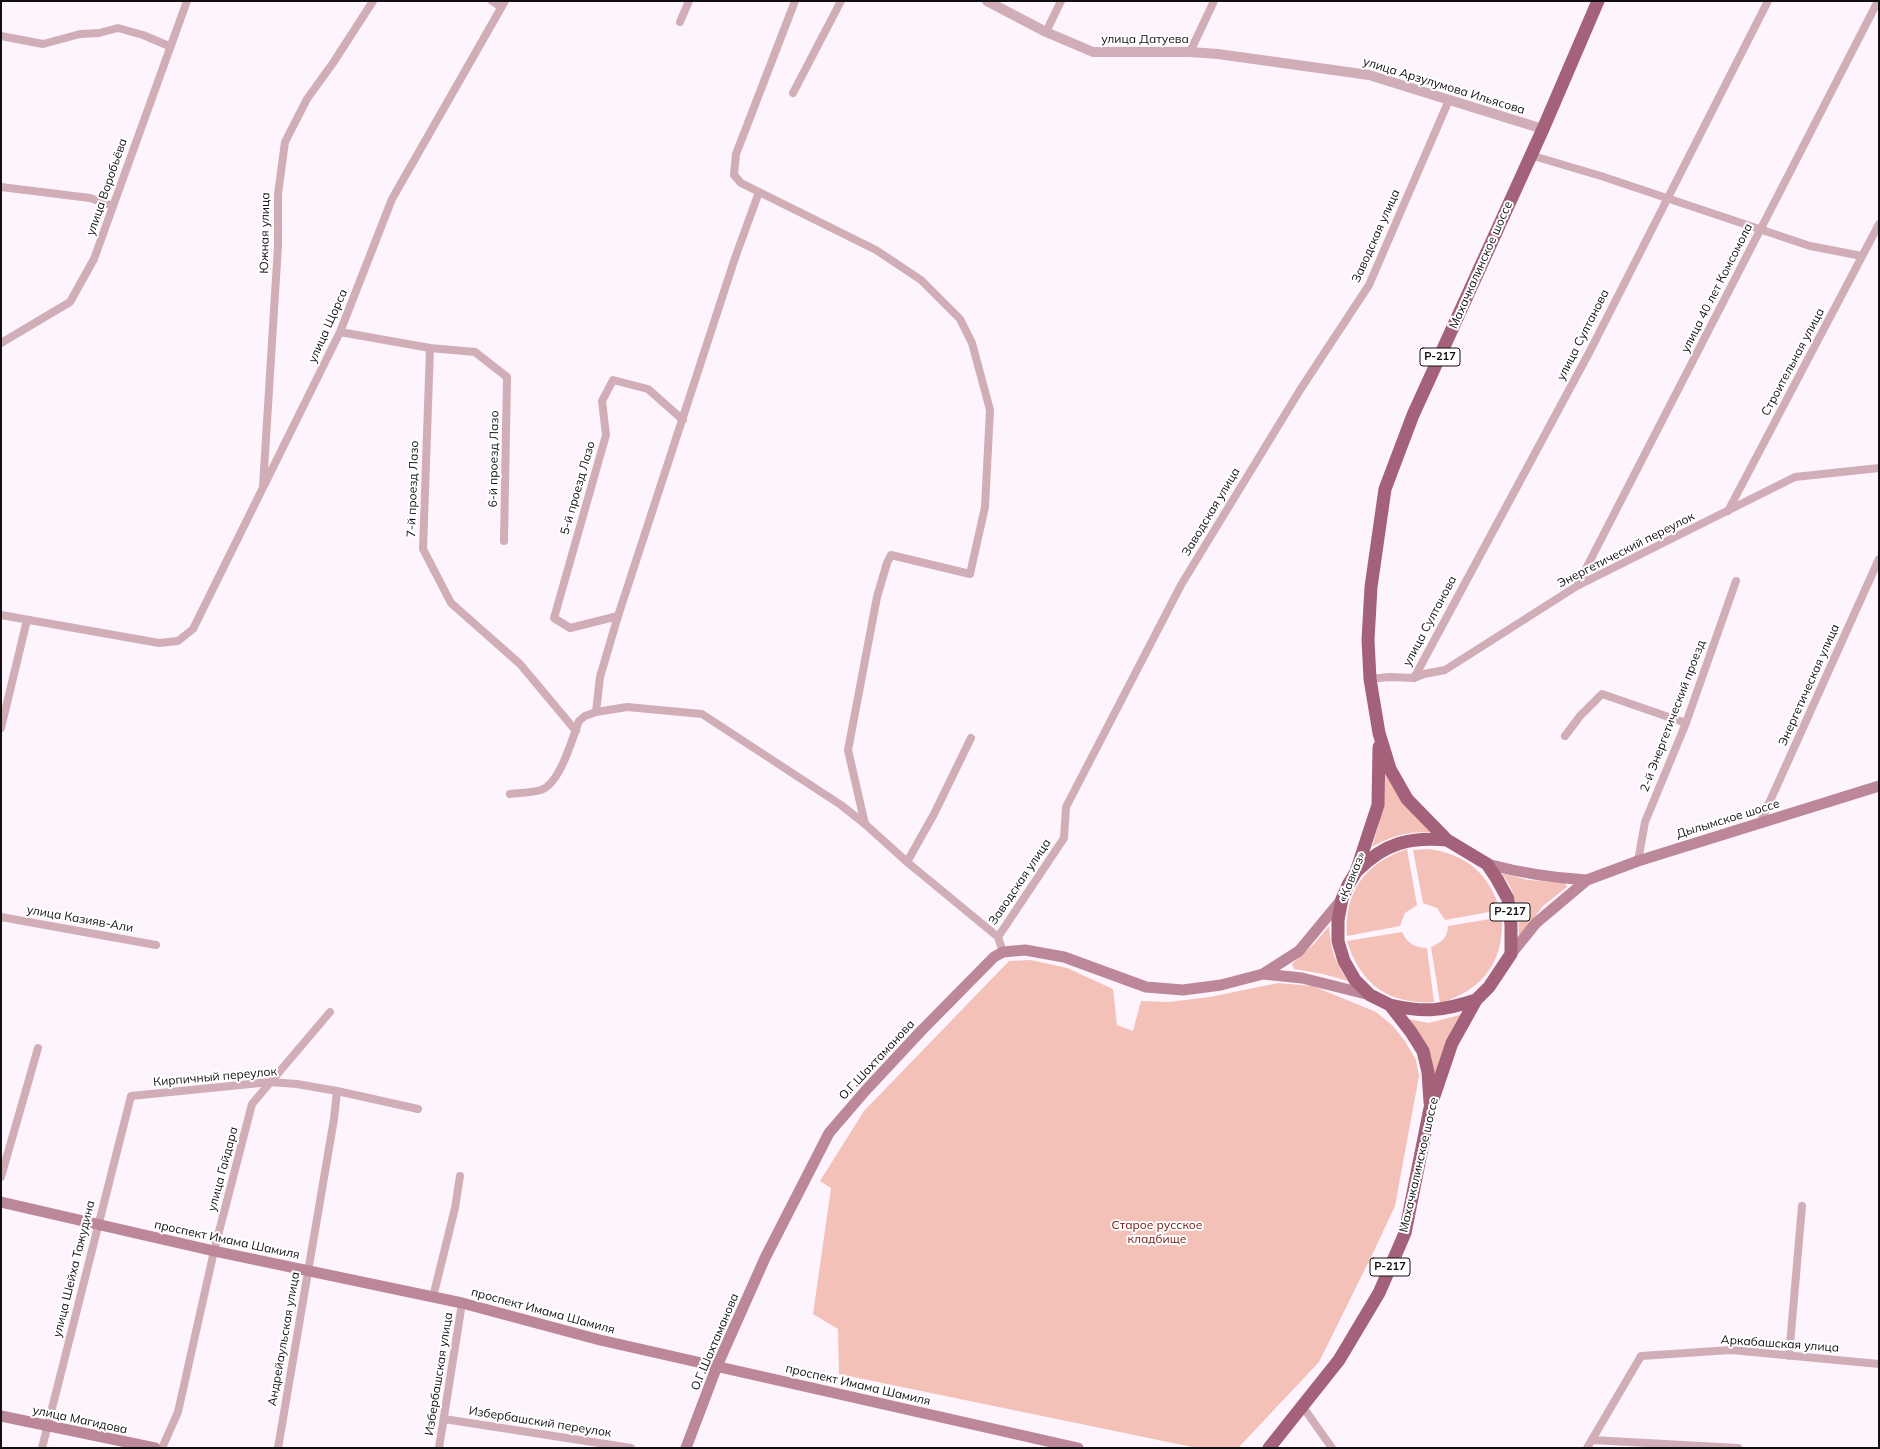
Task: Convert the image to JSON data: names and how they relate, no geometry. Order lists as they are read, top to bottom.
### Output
{
  "streets": {
    "highway": ["Махачкалинское шоссе", "Р-217", "«Кавказ»"],
    "main road": [
      "Дылымское шоссе",
      "О.Г.Шахтаманова",
      "проспект Имама Шамиля",
      "улица Магидова"
    ],
    "street": [
      "улица Датуева",
      "улица Арзулумова Ильясова",
      "улица Воробьёва",
      "Южная улица",
      "Заводская улица",
      "улица 40 лет Комсомола",
      "улица Щорса",
      "улица Султанова",
      "Строительная улица",
      "6-й проезд Лазо",
      "5-й проезд Лазо",
      "7-й проезд Лазо",
      "Энергетический переулок",
      "Энергетическая улица",
      "2-й Энергетический проезд",
      "улица Казияв-Али",
      "Кирпичный переулок",
      "улица Гайдара",
      "улица Шейха Тажудина",
      "Андрейаульская улица",
      "Аркабашская улица",
      "Избербашская улица",
      "Избербашский переулок"
    ]
  },
  "crossings": [
    ["улица Датуева", "улица Арзулумова Ильясова"],
    ["улица Арзулумова Ильясова", "Заводская улица"],
    ["улица Арзулумова Ильясова", "Махачкалинское шоссе"],
    ["Южная улица", "улица Щорса"],
    ["Махачкалинское шоссе", "Р-217"],
    ["Махачкалинское шоссе", "Энергетический переулок"],
    ["Махачкалинское шоссе", "«Кавказ»"],
    ["улица 40 лет Комсомола", "Энергетический переулок"],
    ["улица Султанова", "Энергетический переулок"],
    ["Р-217", "Дылымское шоссе"],
    ["Р-217", "«Кавказ»"],
    ["Строительная улица", "Энергетический переулок"],
    ["6-й проезд Лазо", "7-й проезд Лазо"],
    ["Энергетическая улица", "Дылымское шоссе"],
    ["2-й Энергетический проезд", "Дылымское шоссе"],
    ["О.Г.Шахтаманова", "проспект Имама Шамиля"],
    ["Кирпичный переулок", "улица Гайдара"],
    ["Кирпичный переулок", "улица Шейха Тажудина"],
    ["Кирпичный переулок", "Андрейаульская улица"],
    ["улица Гайдара", "проспект Имама Шамиля"],
    ["проспект Имама Шамиля", "улица Шейха Тажудина"],
    ["проспект Имама Шамиля", "Андрейаульская улица"],
    ["проспект Имама Шамиля", "Избербашская улица"],
    ["улица Шейха Тажудина", "улица Магидова"],
    ["Избербашская улица", "Избербашский переулок"]
  ],
  "parks": ["Старое русское кладбище"]
}
